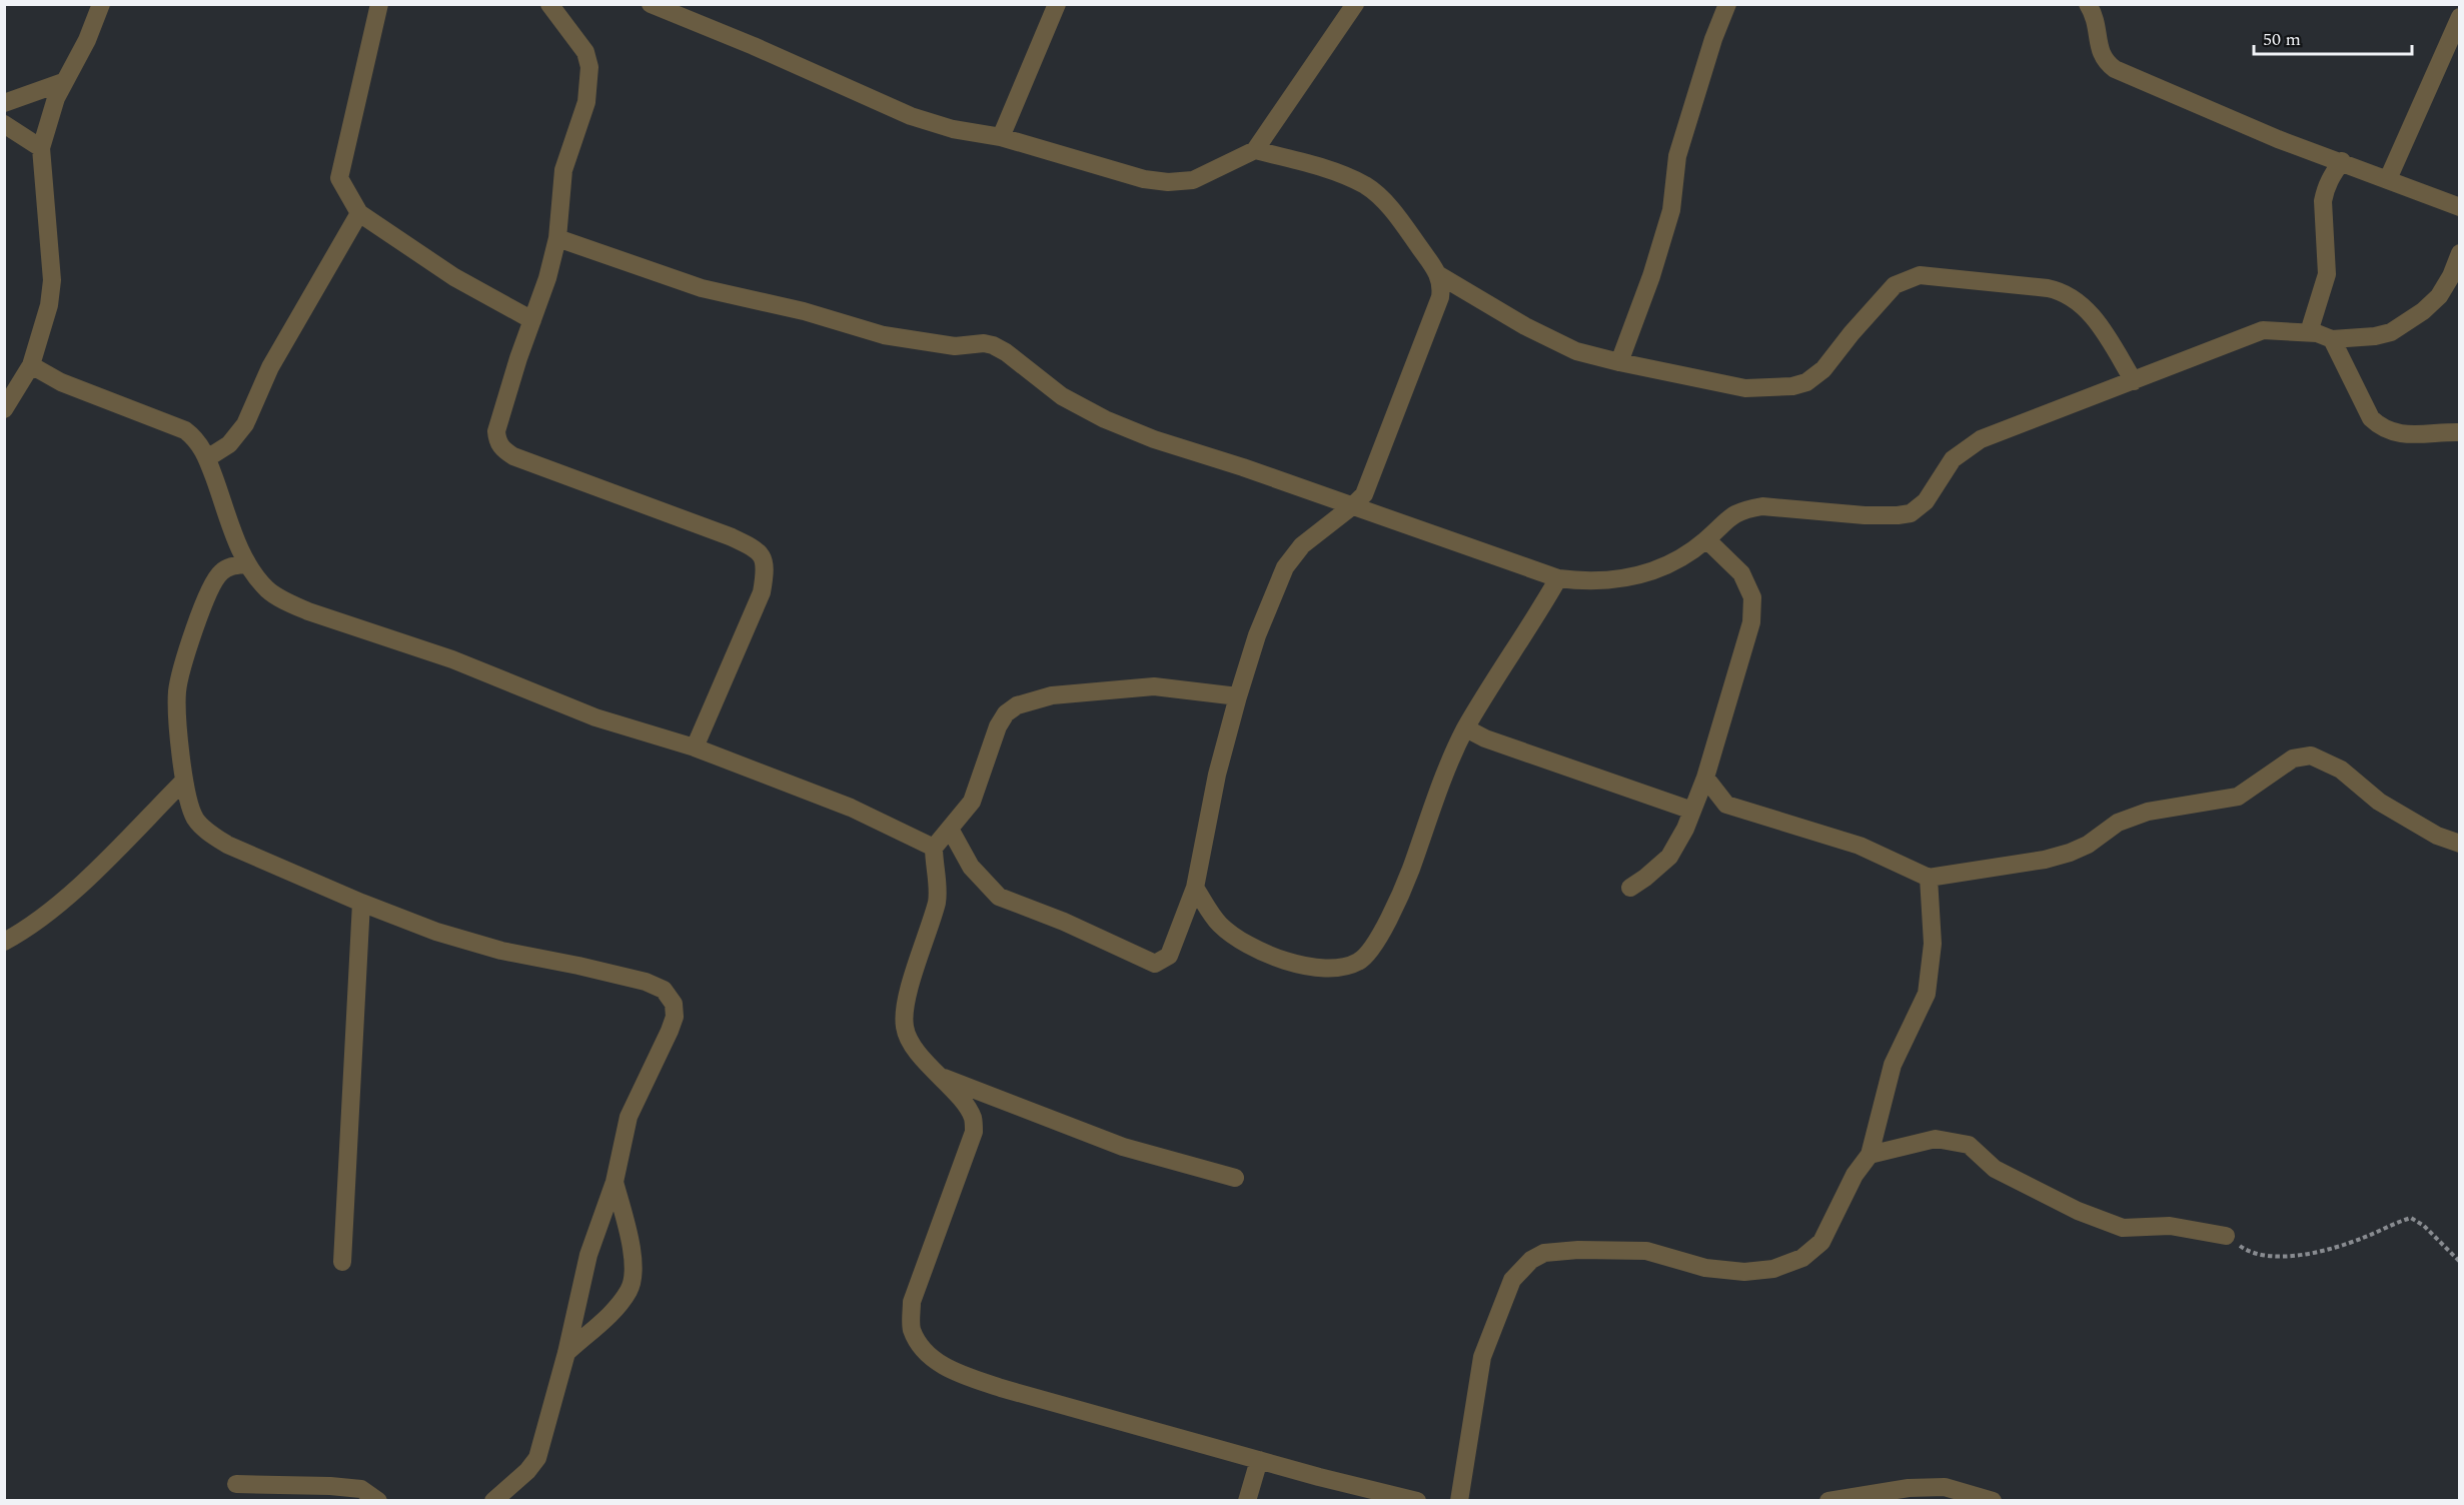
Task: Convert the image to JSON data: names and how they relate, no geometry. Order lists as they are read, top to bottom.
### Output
{
  "scale_bar": "50 m"
}
